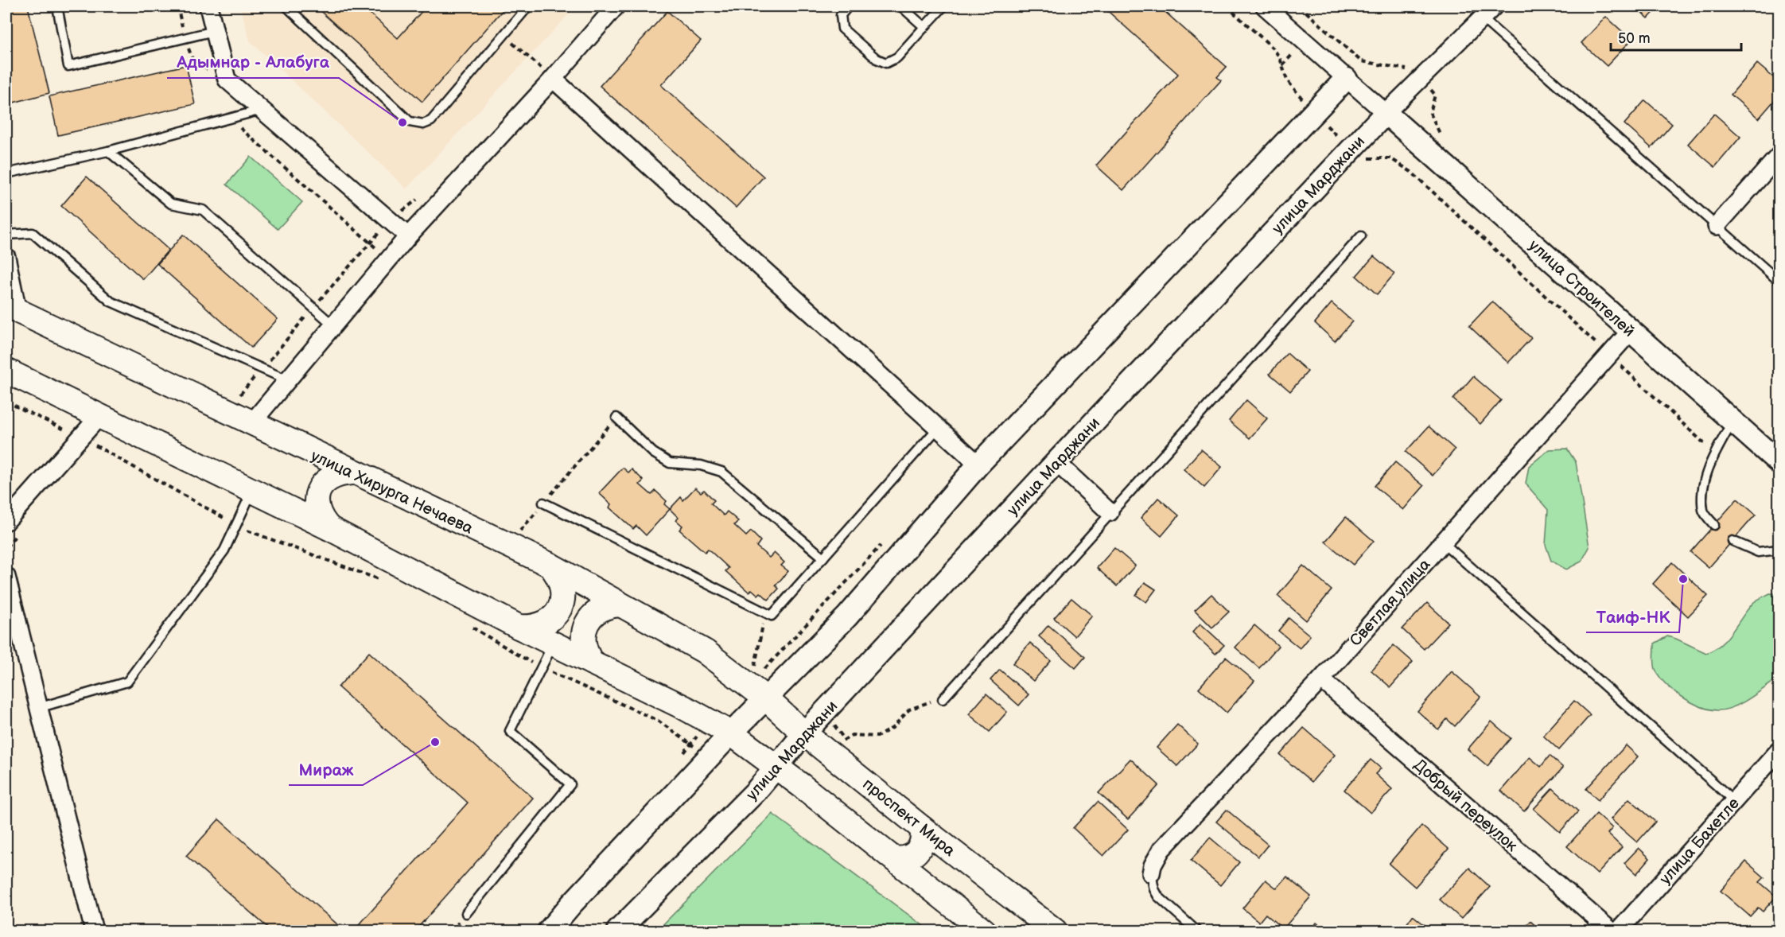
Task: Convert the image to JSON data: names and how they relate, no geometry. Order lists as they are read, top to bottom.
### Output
{
  "streets": {
    "main road": ["улица Хирурга Нечаева", "проспект Мира"],
    "street": [
      "улица Марджани",
      "улица Строителей",
      "Светлая улица",
      "Добрый переулок",
      "улица Бахетле"
    ]
  },
  "crossings": [
    ["улица Марджани", "улица Строителей"],
    ["улица Марджани", "проспект Мира"],
    ["улица Строителей", "Светлая улица"],
    ["улица Хирурга Нечаева", "проспект Мира"],
    ["Светлая улица", "Добрый переулок"]
  ],
  "places": ["Адымнар - Алабуга", "Таиф-НК", "Мираж"],
  "scale_bar": "50 m"
}
